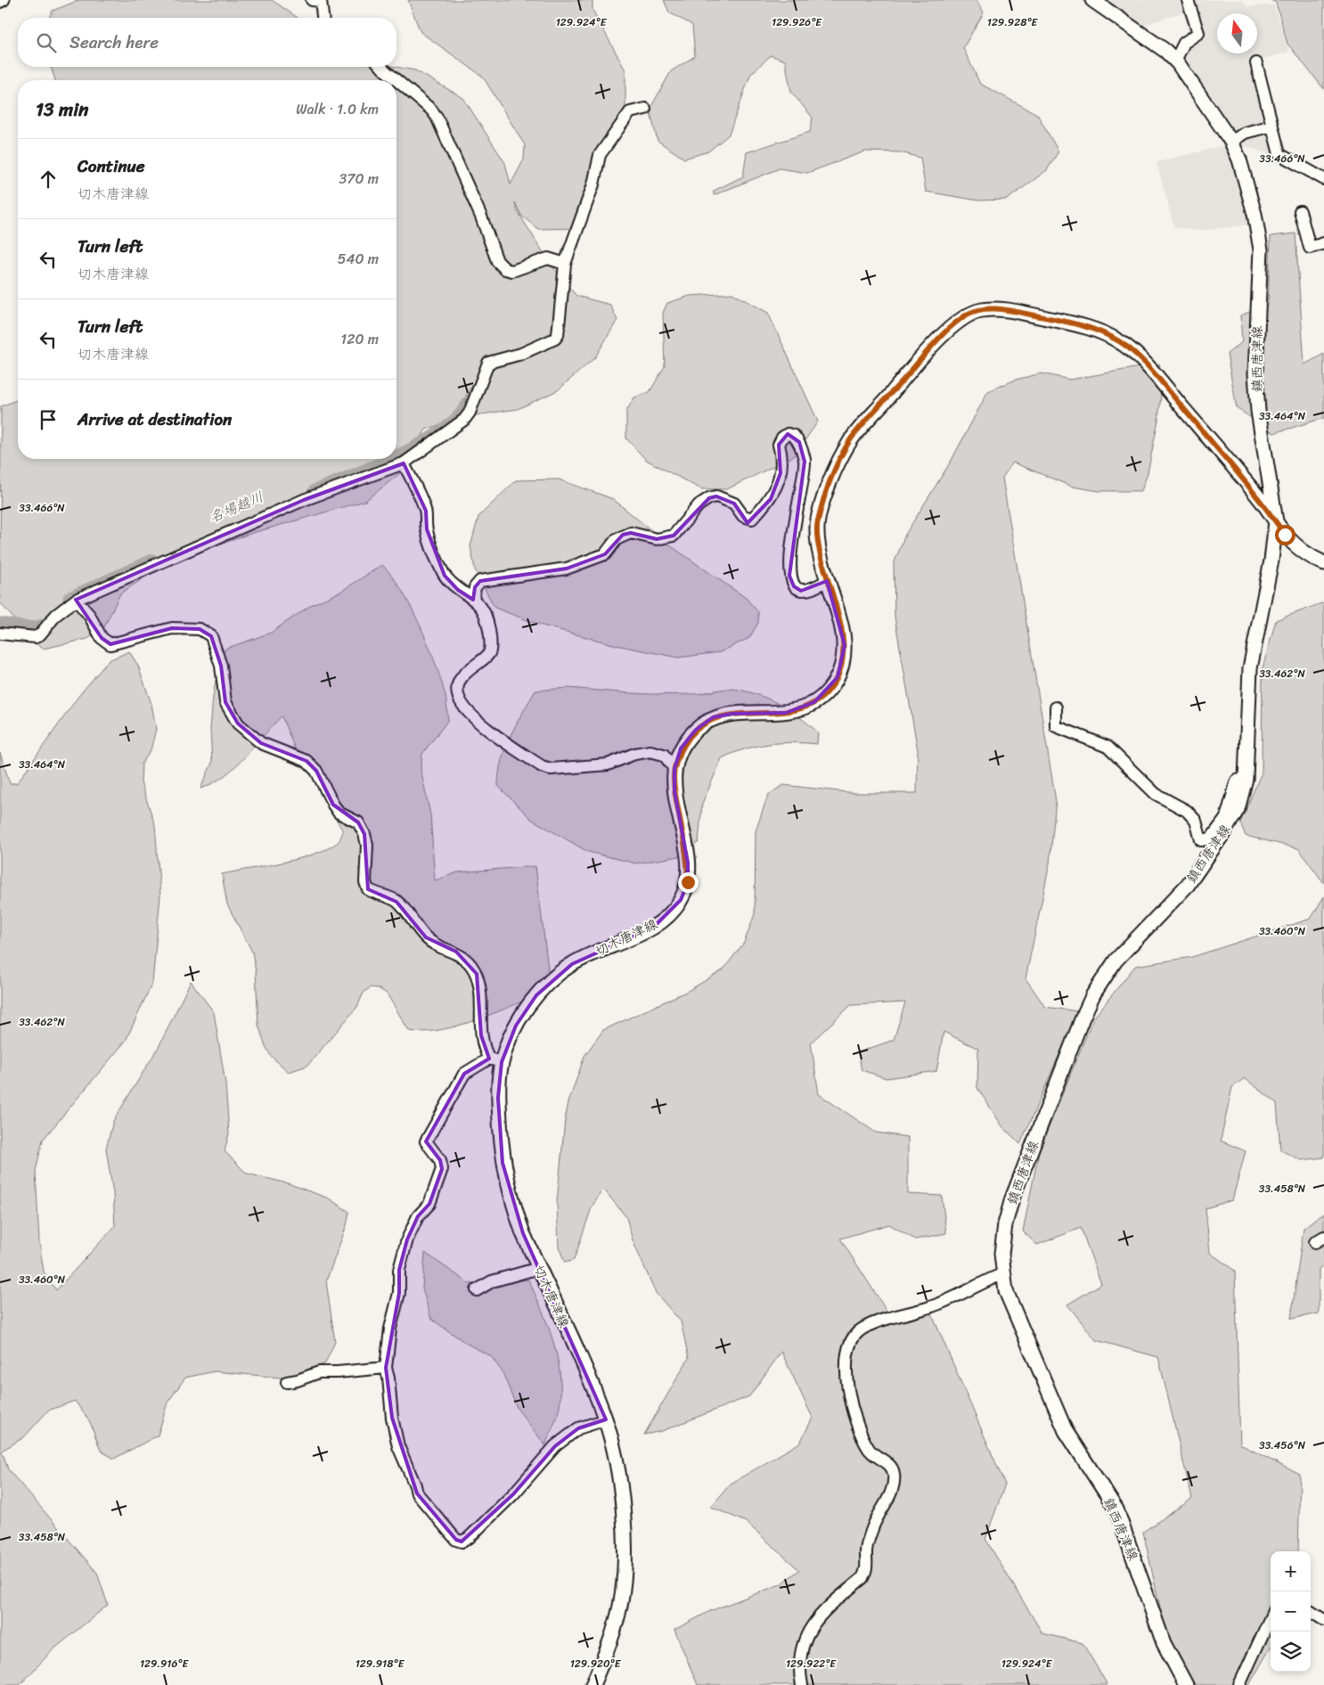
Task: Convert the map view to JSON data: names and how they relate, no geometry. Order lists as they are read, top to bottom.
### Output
{
  "streets": {
    "main road": ["鎮西唐津線", "切木唐津線"]
  },
  "crossings": [
    ["鎮西唐津線", "切木唐津線"]
  ],
  "water": ["名場越川"],
  "north": "top",
  "page": {
    "search": "Search here",
    "heading": ["13 min", "Walk · 1.0 km"],
    "list": [
      ["Continue", "切木唐津線", "370 m"],
      ["Turn left", "切木唐津線", "540 m"],
      ["Turn left", "切木唐津線", "120 m"],
      "Arrive at destination"
    ],
    "map_buttons": ["+", "−"]
  },
  "coordinates": [
    "129.924°E",
    "129.926°E",
    "129.928°E",
    "33.466°N",
    "33.464°N",
    "33.462°N",
    "33.460°N",
    "33.458°N",
    "33.456°N",
    "129.916°E",
    "129.918°E",
    "129.920°E",
    "129.922°E"
  ]
}
